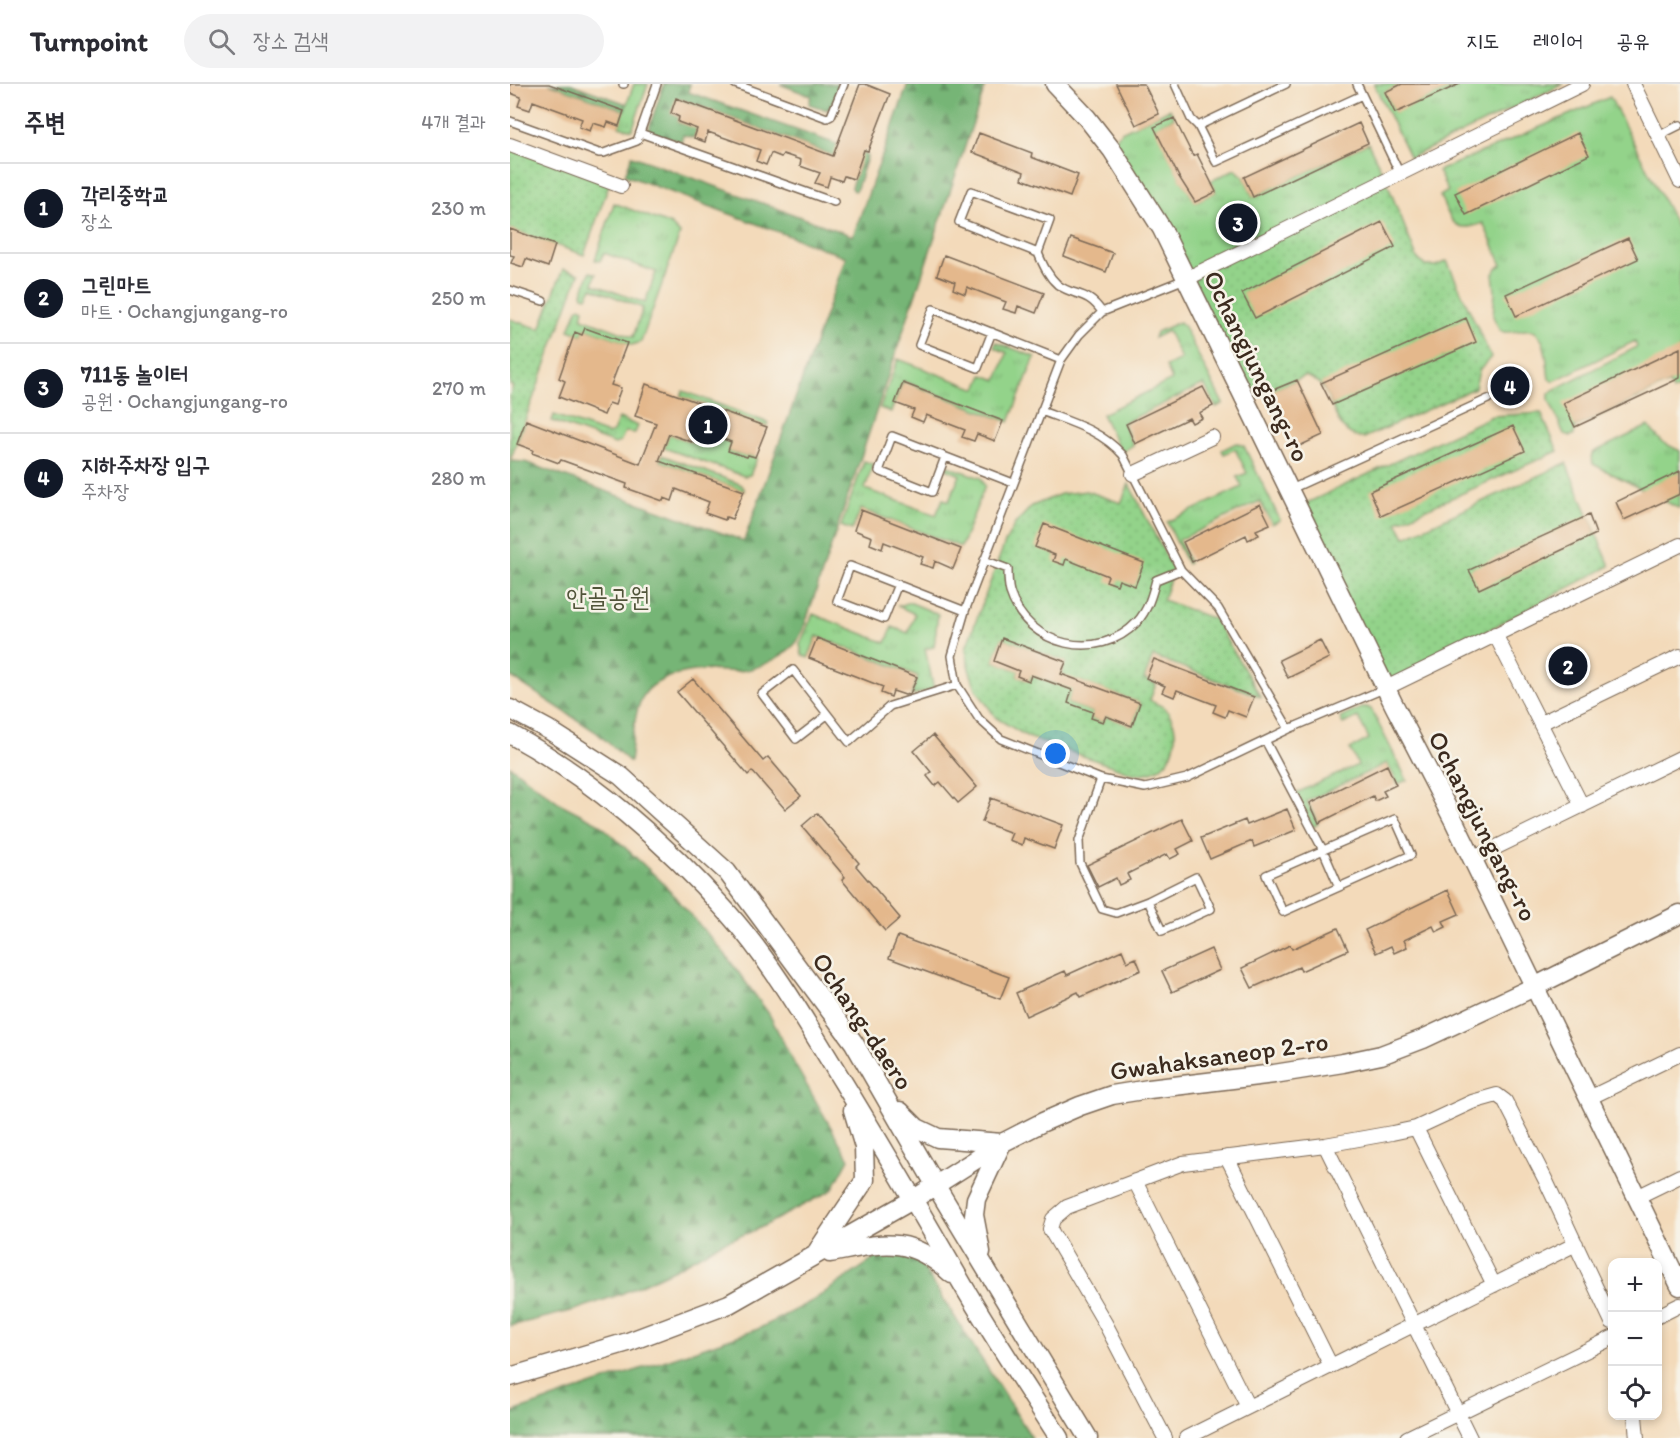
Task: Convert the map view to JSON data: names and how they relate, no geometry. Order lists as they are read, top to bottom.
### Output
{
  "streets": {
    "street": ["Ochangjungang-ro", "Ochang-daero", "Gwahaksaneop 2-ro"]
  },
  "crossings": [
    ["Ochangjungang-ro", "Gwahaksaneop 2-ro"],
    ["Ochang-daero", "Gwahaksaneop 2-ro"]
  ],
  "parks": ["안골공원"],
  "page": {
    "header": "Turnpoint",
    "search": "장소 검색",
    "nav": ["지도", "레이어", "공유"],
    "heading": ["주변", "4개 결과"],
    "list": [
      {
        "mark": "1",
        "name": "각리중학교",
        "note": "장소",
        "value": "230 m"
      },
      {
        "mark": "2",
        "name": "그린마트",
        "note": "마트 · Ochangjungang-ro",
        "value": "250 m"
      },
      {
        "mark": "3",
        "name": "711동 놀이터",
        "note": "공원 · Ochangjungang-ro",
        "value": "270 m"
      },
      {
        "mark": "4",
        "name": "지하주차장 입구",
        "note": "주차장",
        "value": "280 m"
      }
    ],
    "pins": [
      "3",
      "4",
      "1",
      "2"
    ],
    "map_buttons": ["+", "−"]
  }
}
